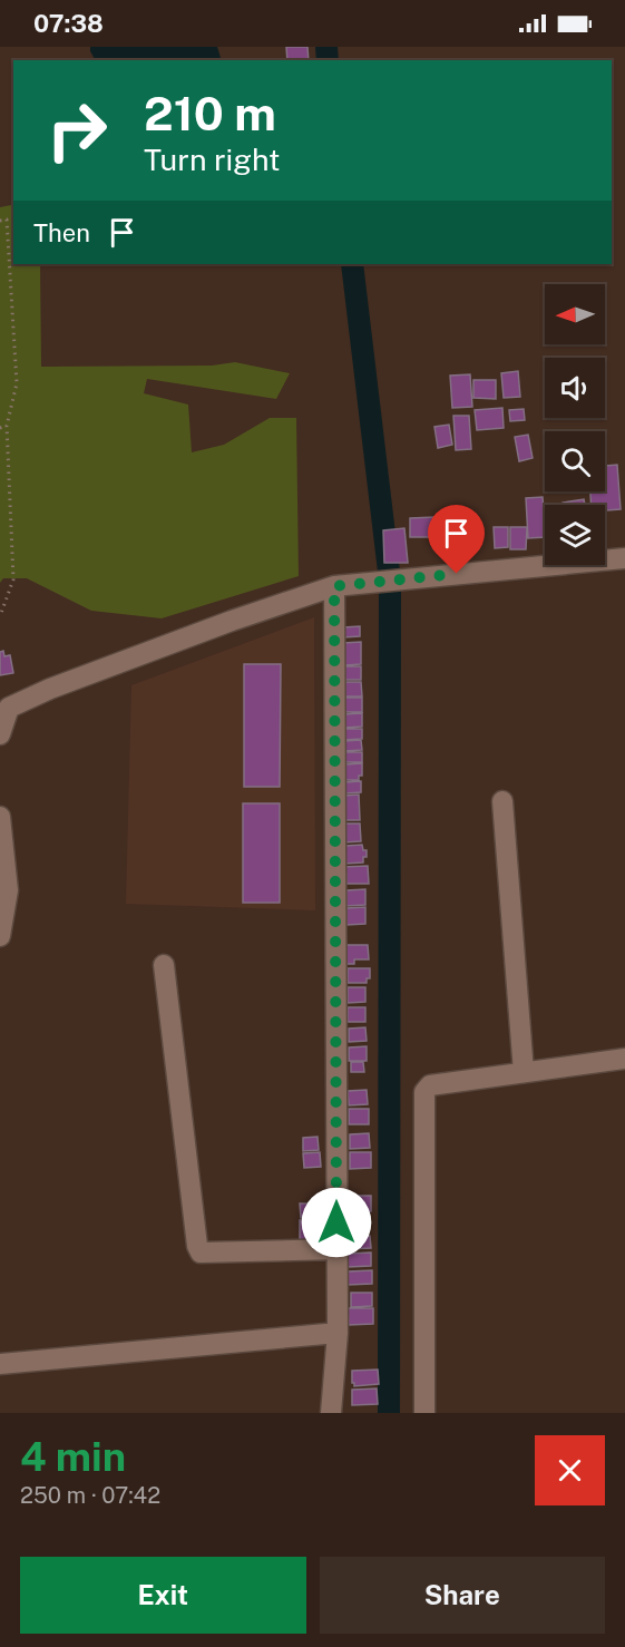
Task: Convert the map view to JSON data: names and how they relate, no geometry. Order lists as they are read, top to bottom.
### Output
{
  "north": "left",
  "page": {
    "status": "07:38",
    "turn": ["210 m", "Turn right"],
    "then": "Then",
    "heading": ["4 min", "250 m · 07:42"],
    "buttons": ["Exit", "Share"]
  }
}
